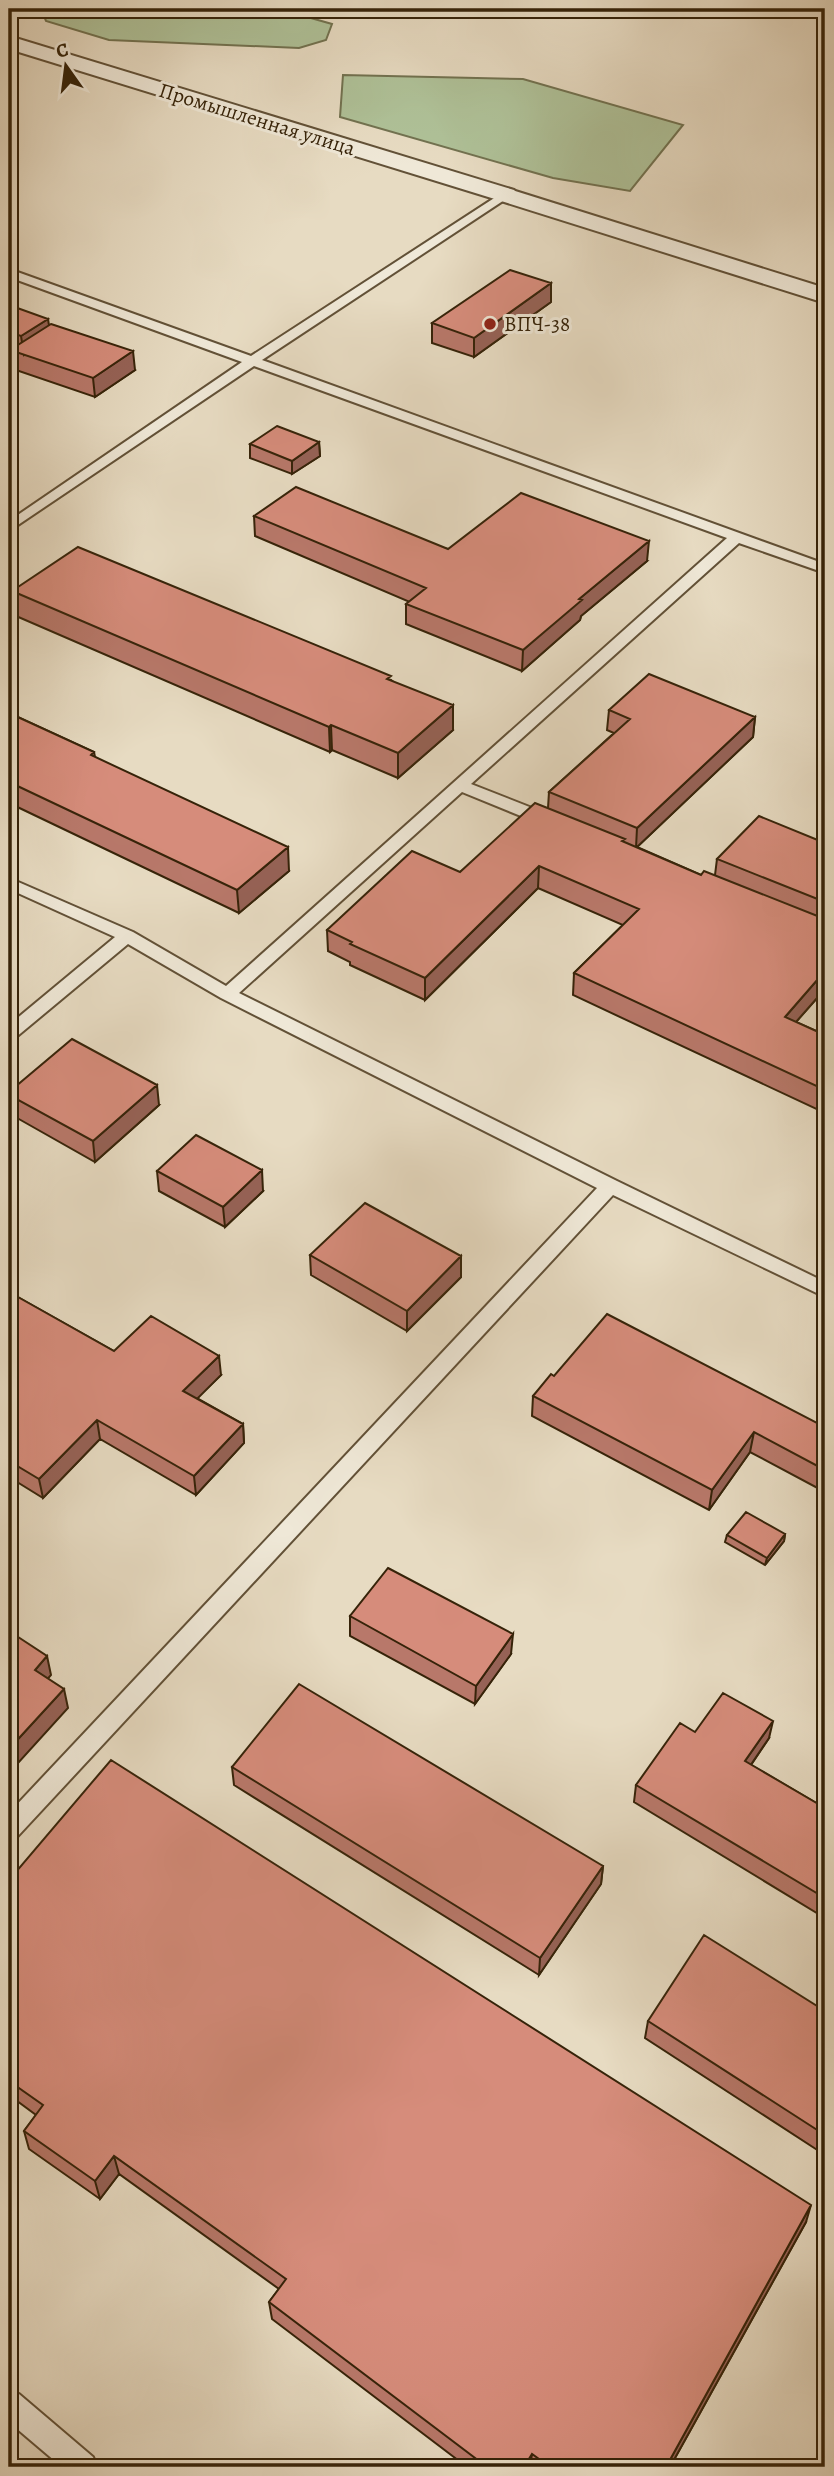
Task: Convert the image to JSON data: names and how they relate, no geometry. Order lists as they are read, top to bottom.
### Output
{
  "streets": {
    "street": ["Промышленная улица"]
  },
  "places": ["ВПЧ-38"],
  "north": "top"
}
